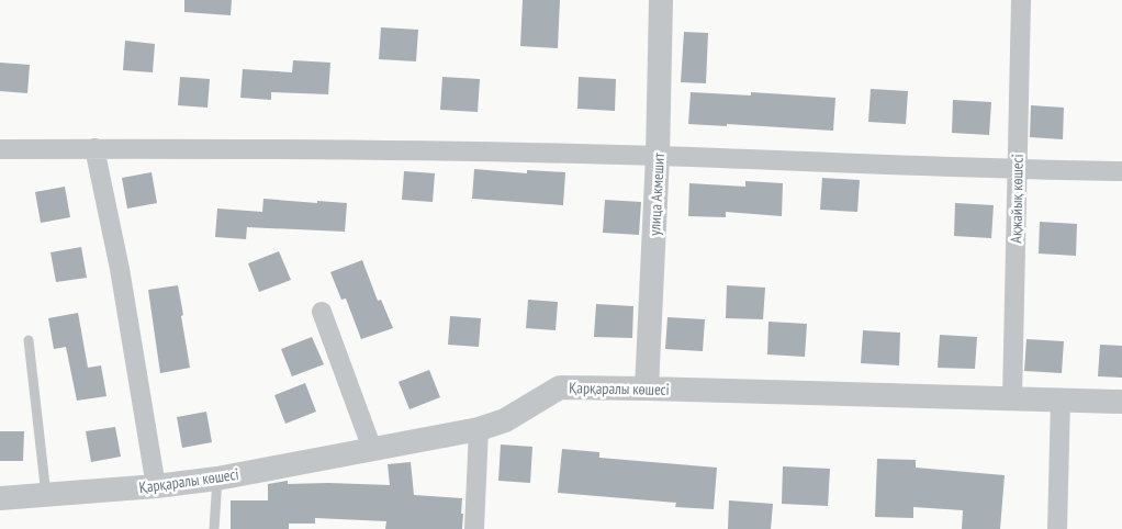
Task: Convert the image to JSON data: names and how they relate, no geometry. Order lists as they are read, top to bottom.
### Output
{
  "streets": {
    "street": ["улица Акмешит", "Ақжайық көшесі", "Қарқаралы көшесі"]
  },
  "crossings": [
    ["улица Акмешит", "Қарқаралы көшесі"],
    ["Ақжайық көшесі", "Қарқаралы көшесі"]
  ]
}
